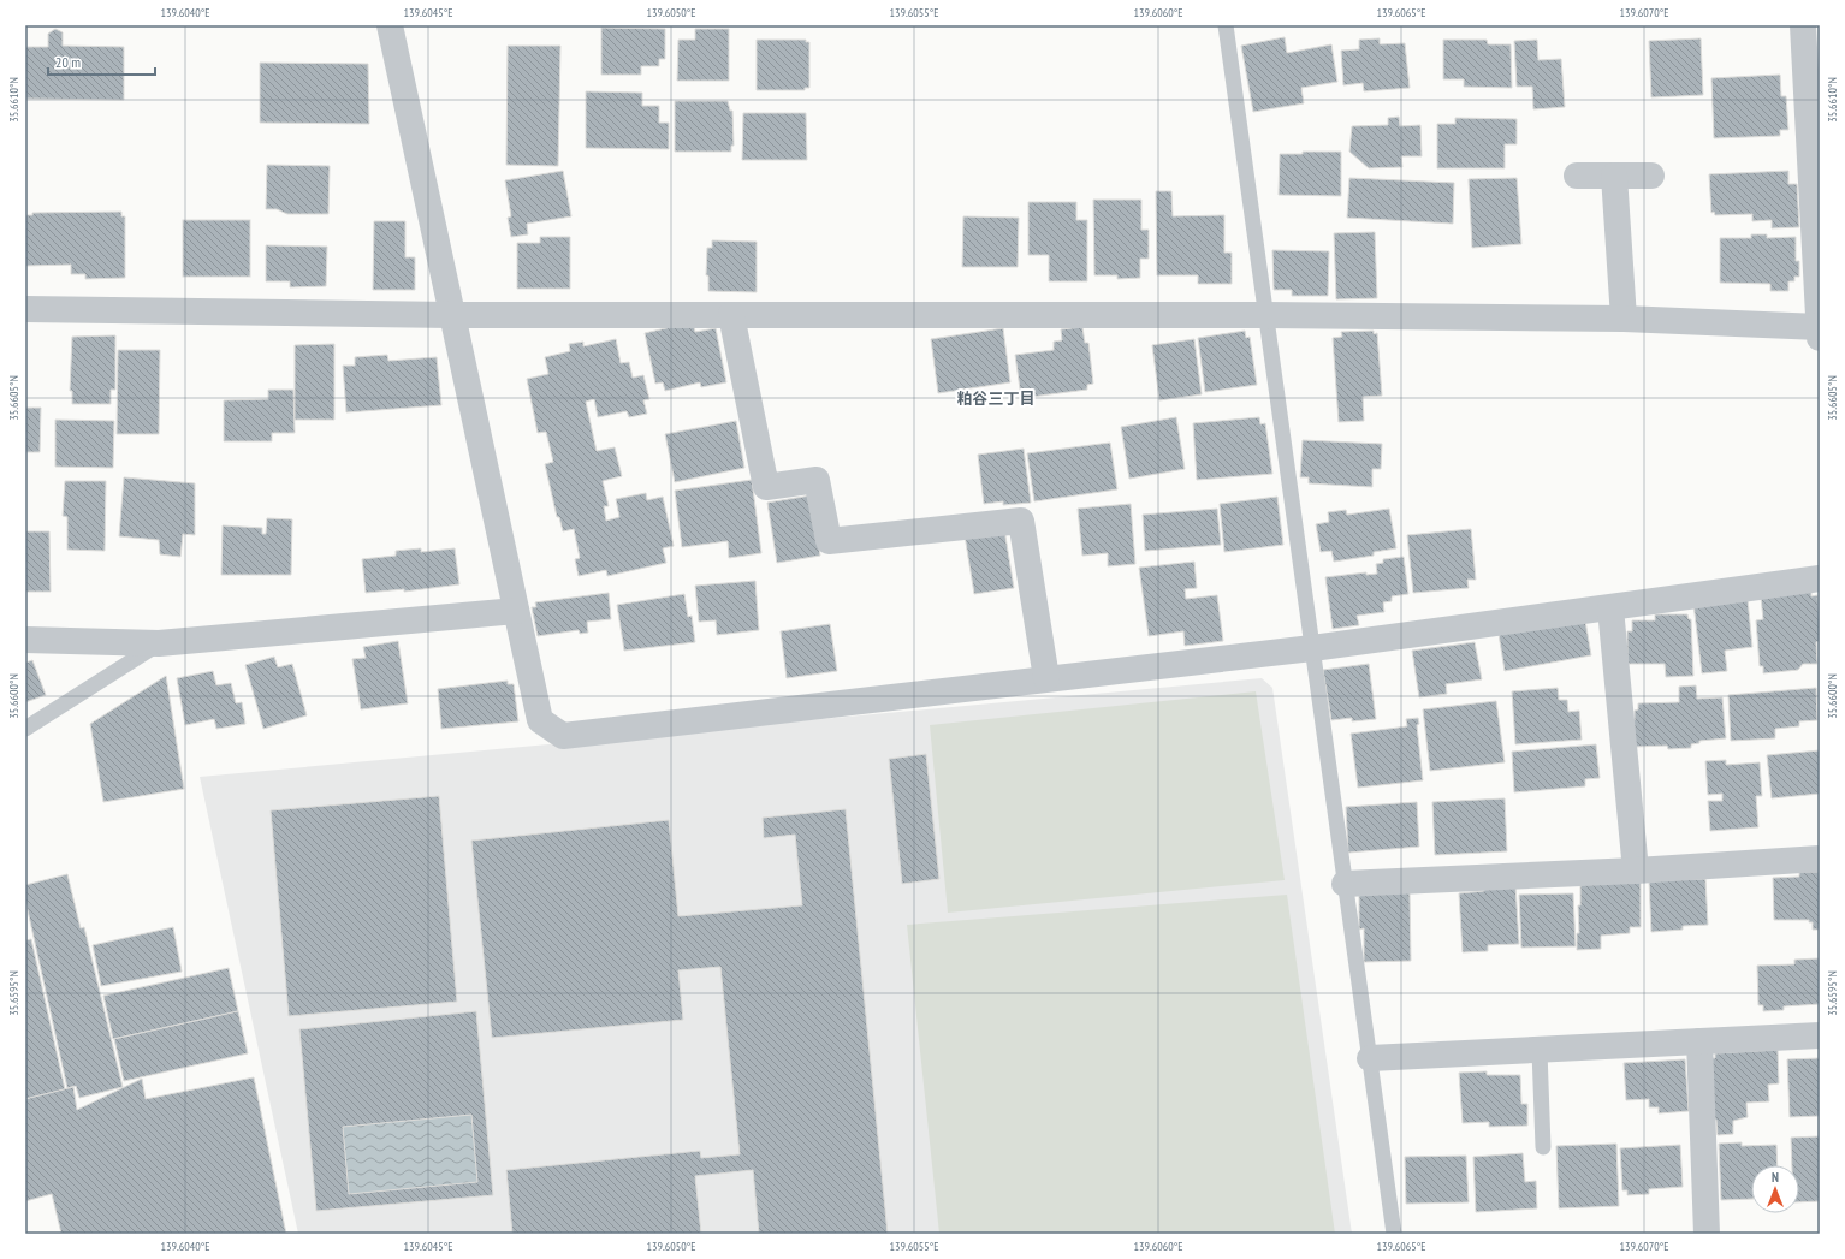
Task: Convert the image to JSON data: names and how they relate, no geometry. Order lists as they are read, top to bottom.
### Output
{
  "districts": ["粕谷三丁目"],
  "scale_bar": "20 m",
  "north": "top",
  "coordinates": [
    "139.6040°E",
    "139.6045°E",
    "139.6050°E",
    "139.6055°E",
    "139.6060°E",
    "139.6065°E",
    "139.6070°E",
    "35.6610°N",
    "35.6605°N",
    "35.6600°N",
    "35.6595°N"
  ]
}
